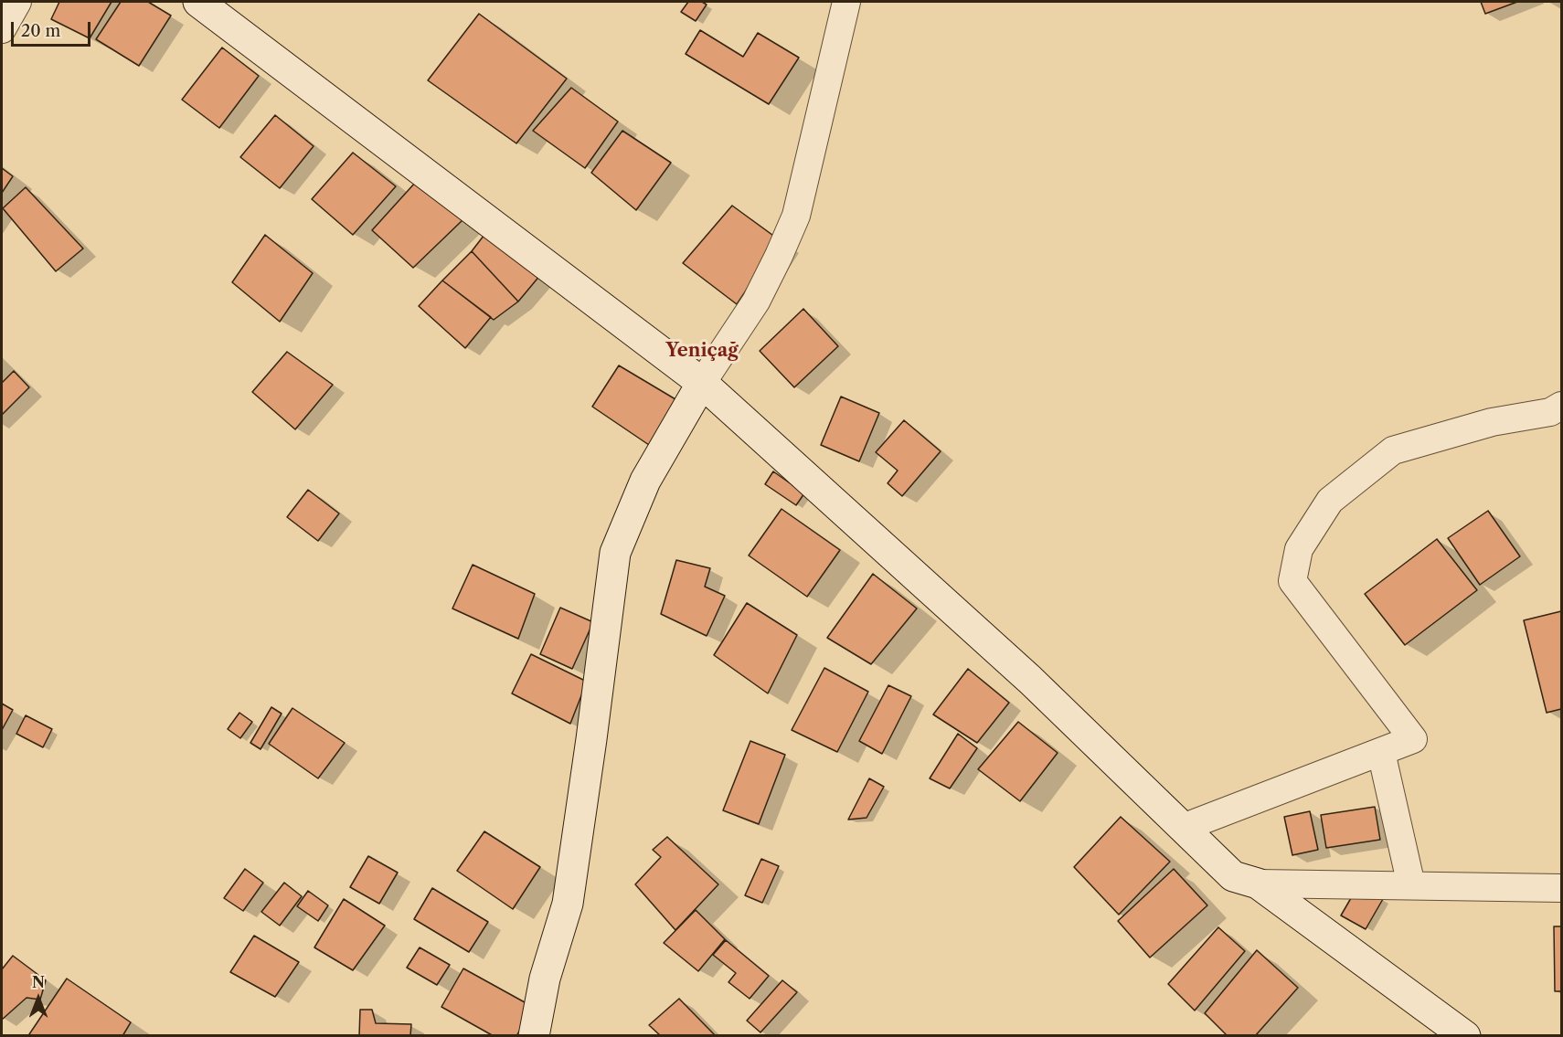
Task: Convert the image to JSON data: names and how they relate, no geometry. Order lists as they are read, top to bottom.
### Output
{
  "districts": ["Yeniçağ"],
  "scale_bar": "20 m",
  "north": "top"
}
